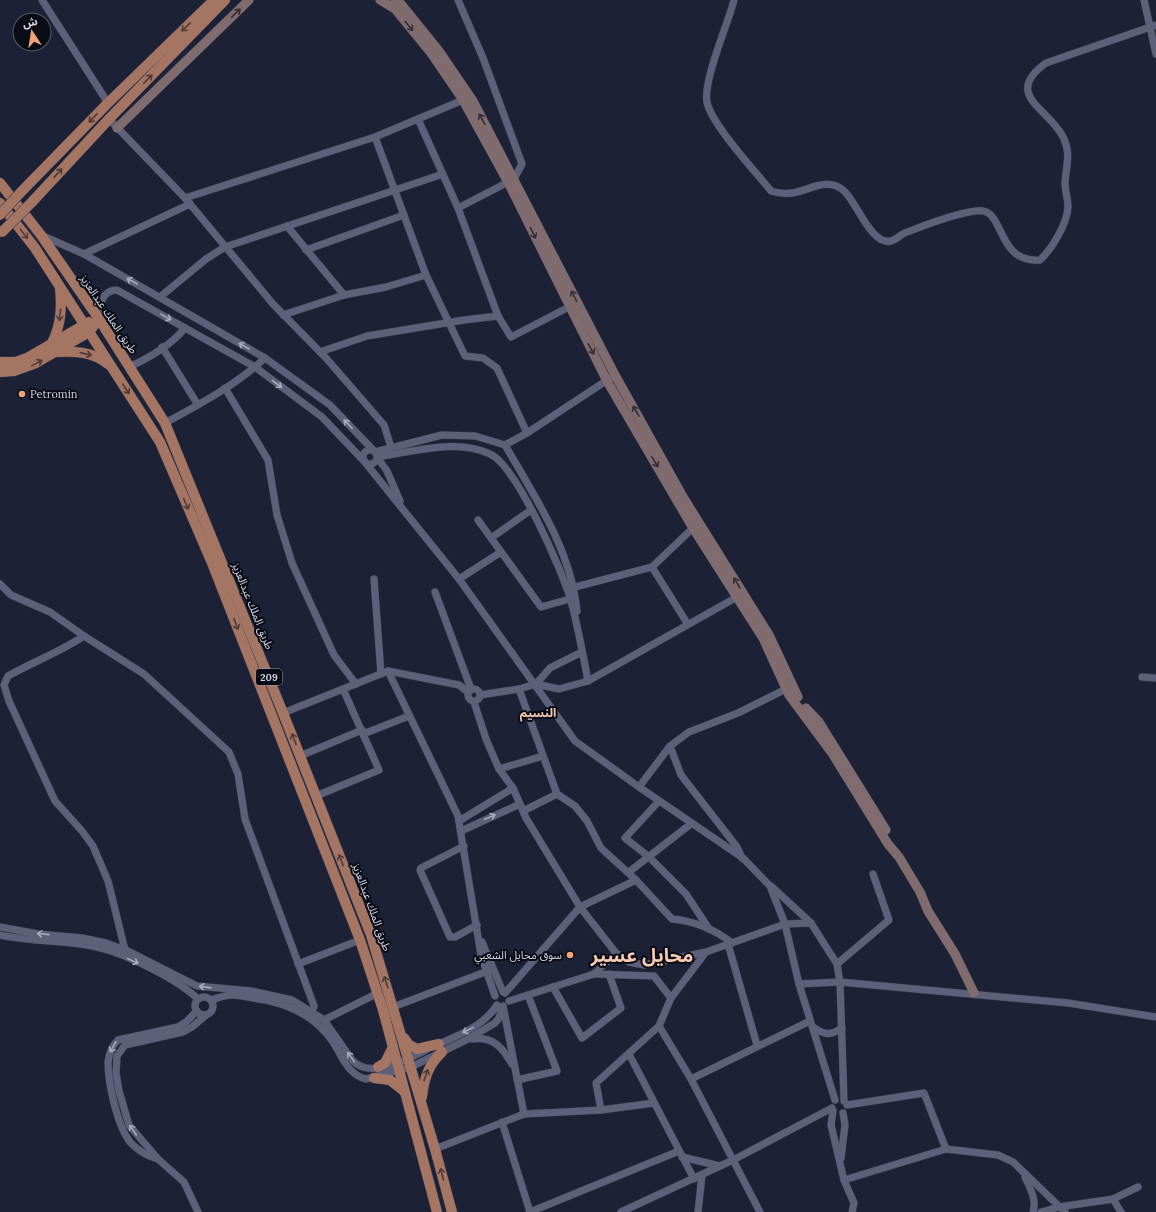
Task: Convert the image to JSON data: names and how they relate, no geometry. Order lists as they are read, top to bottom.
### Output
{
  "streets": {
    "main road": ["طريق الملك عبدالعزيز", "209"]
  },
  "districts": ["النسيم", "محايل عسير"],
  "places": ["Petromin", "سوق محايل الشعبي"],
  "north": "top"
}
